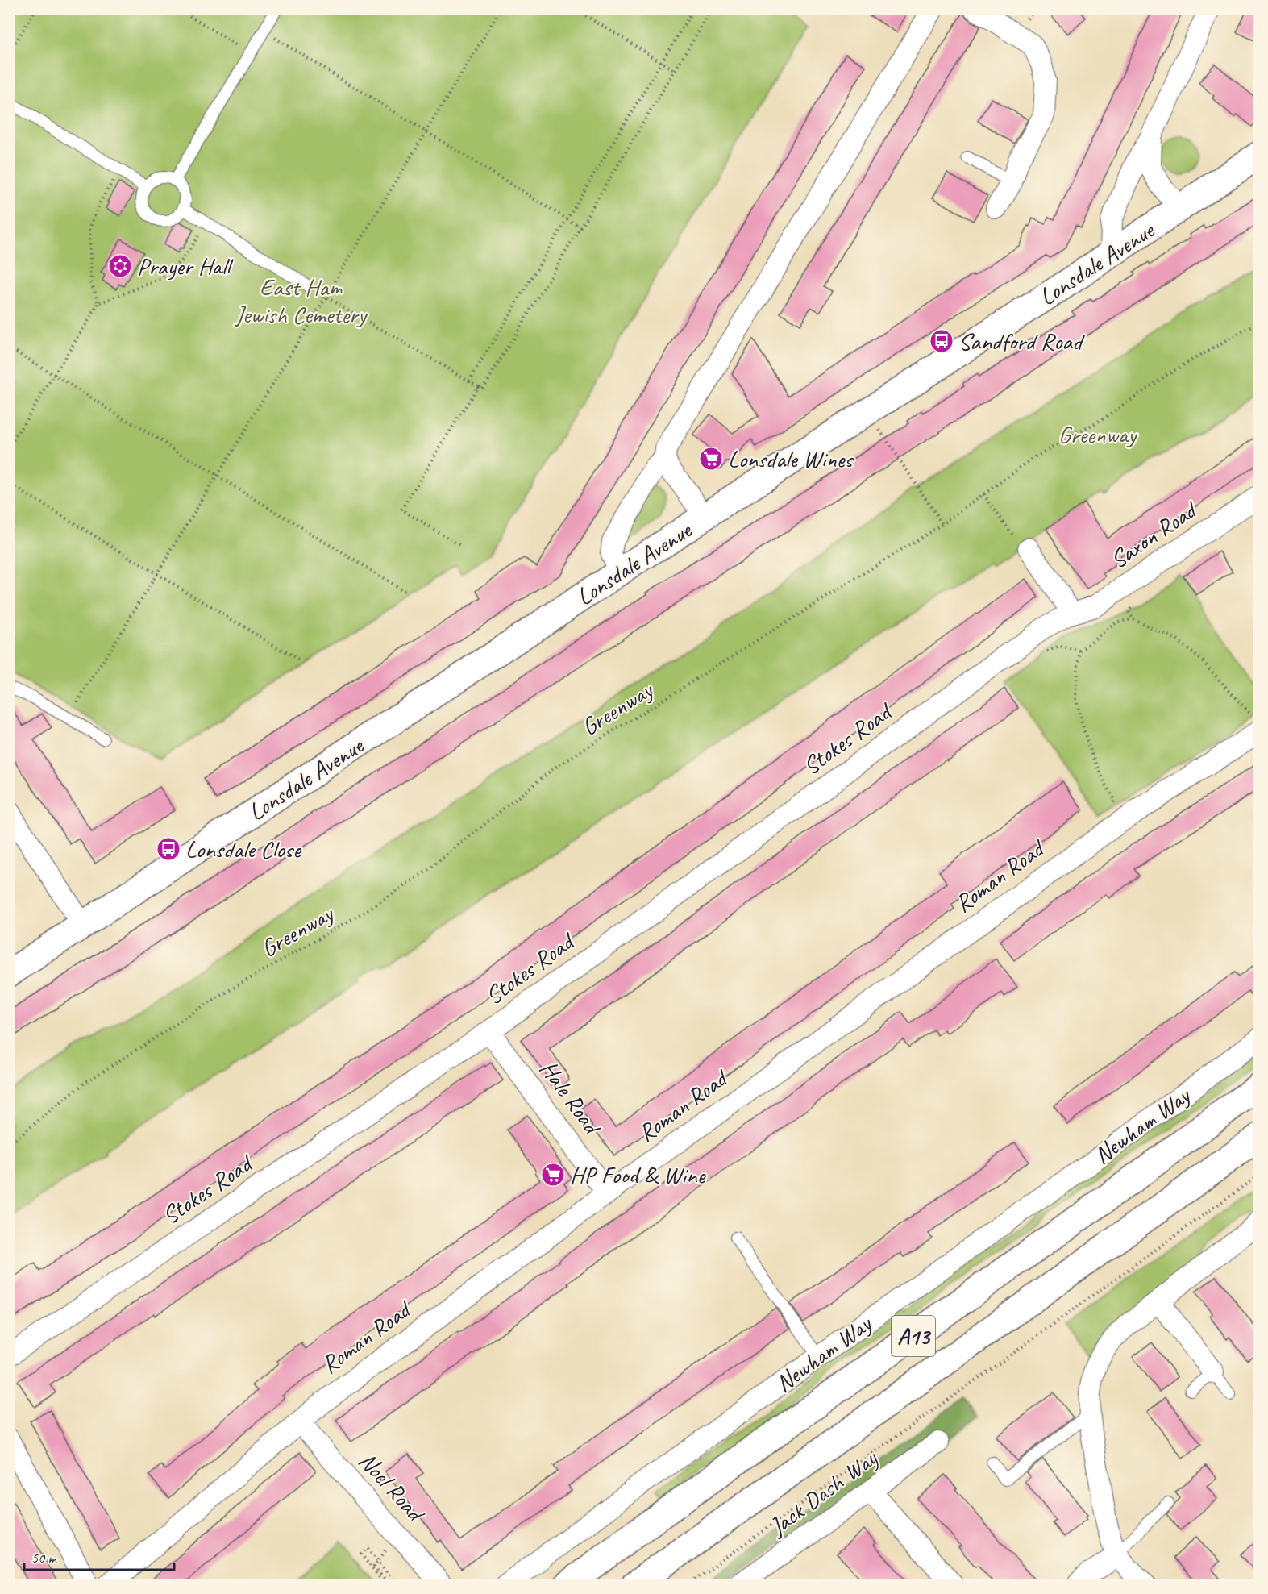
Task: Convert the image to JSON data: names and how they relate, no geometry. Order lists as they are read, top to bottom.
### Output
{
  "streets": {
    "main road": ["Lonsdale Avenue", "Newham Way", "A13"],
    "street": [
      "Saxon Road",
      "Stokes Road",
      "Roman Road",
      "Hale Road",
      "Noel Road",
      "Jack Dash Way"
    ],
    "path": ["Greenway"]
  },
  "crossings": [
    ["Saxon Road", "Stokes Road"],
    ["Stokes Road", "Hale Road"],
    ["Roman Road", "Hale Road"],
    ["Roman Road", "Noel Road"]
  ],
  "parks": ["East Ham Jewish Cemetery", "Greenway"],
  "places": {
    "synagogue": ["Prayer Hall"],
    "bus stop": ["Sandford Road", "Lonsdale Close"],
    "supermarket": ["Lonsdale Wines", "HP Food & Wine"]
  },
  "scale_bar": "50 m"
}
